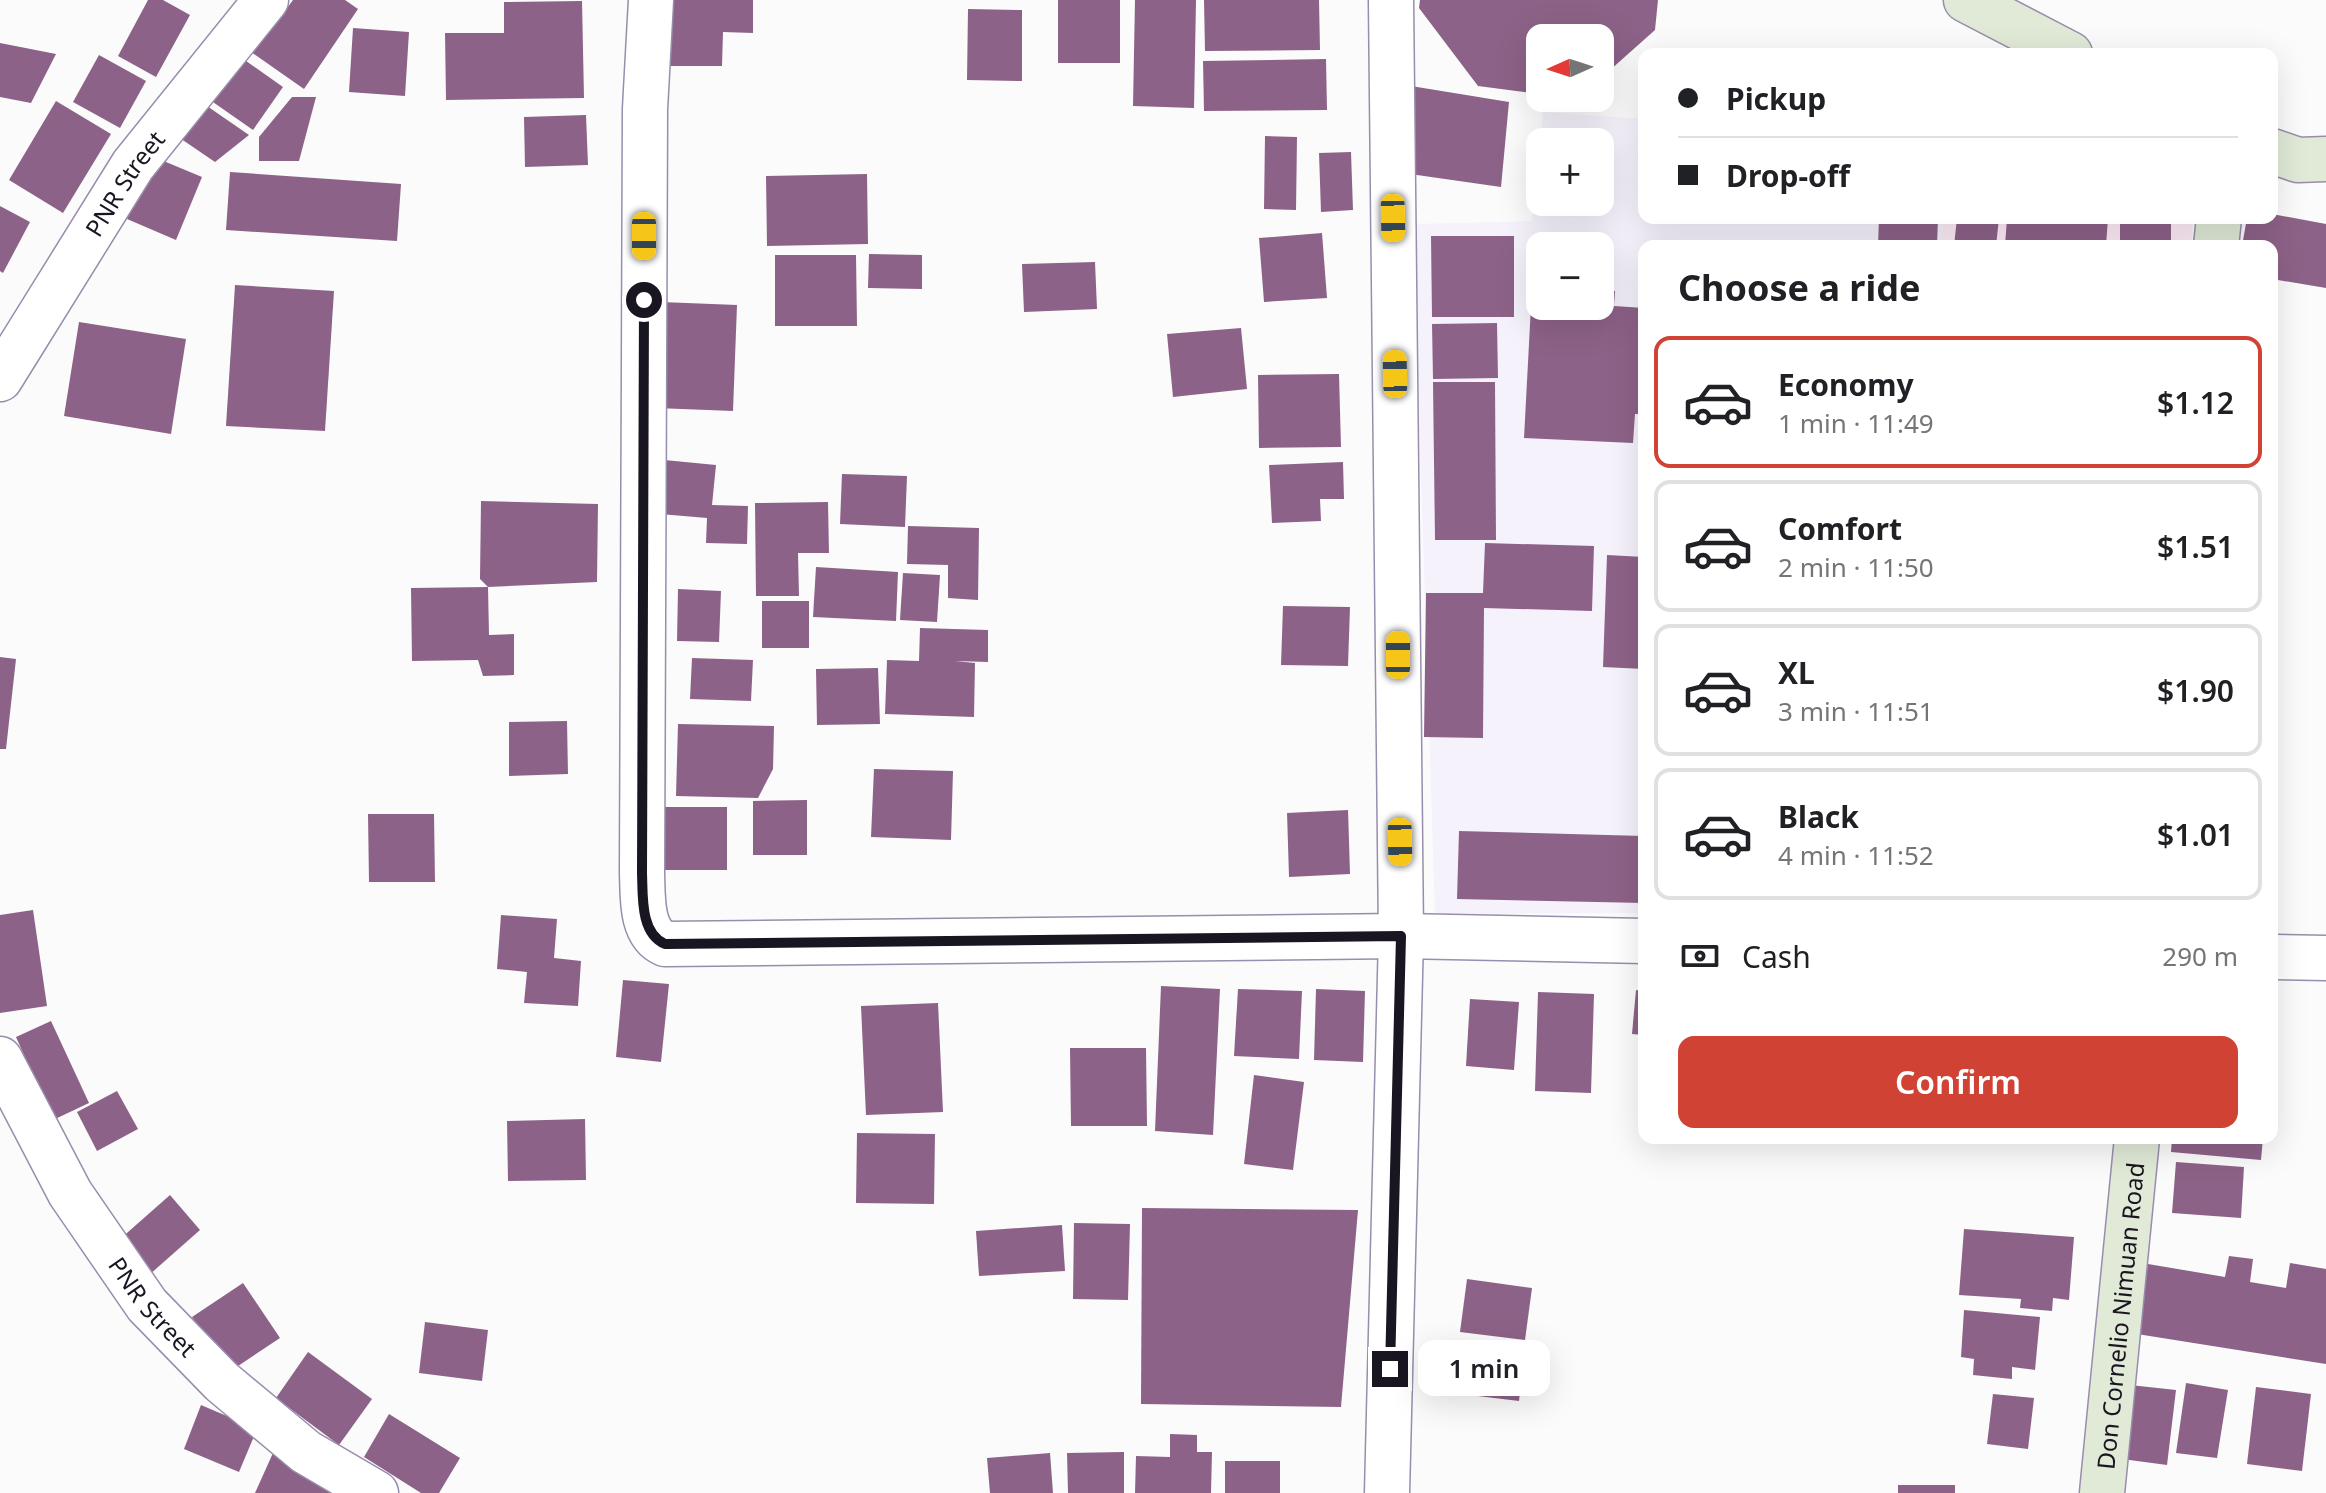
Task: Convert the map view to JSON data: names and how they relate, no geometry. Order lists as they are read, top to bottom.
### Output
{
  "streets": {
    "street": ["PNR Street", "Don Cornelio Nimuan Road"]
  },
  "north": "left",
  "page": {
    "map_buttons": ["+", "−"],
    "banner": ["Pickup", "Drop-off"],
    "heading": "Choose a ride",
    "list": [
      {
        "name": "Economy",
        "note": "1 min · 11:49",
        "value": "$1.12"
      },
      {
        "name": "Comfort",
        "note": "2 min · 11:50",
        "value": "$1.51"
      },
      {
        "name": "XL",
        "note": "3 min · 11:51",
        "value": "$1.90"
      },
      {
        "name": "Black",
        "note": "4 min · 11:52",
        "value": "$1.01"
      }
    ],
    "pay": ["Cash", "290 m"],
    "buttons": "Confirm",
    "bubble": "1 min"
  }
}
